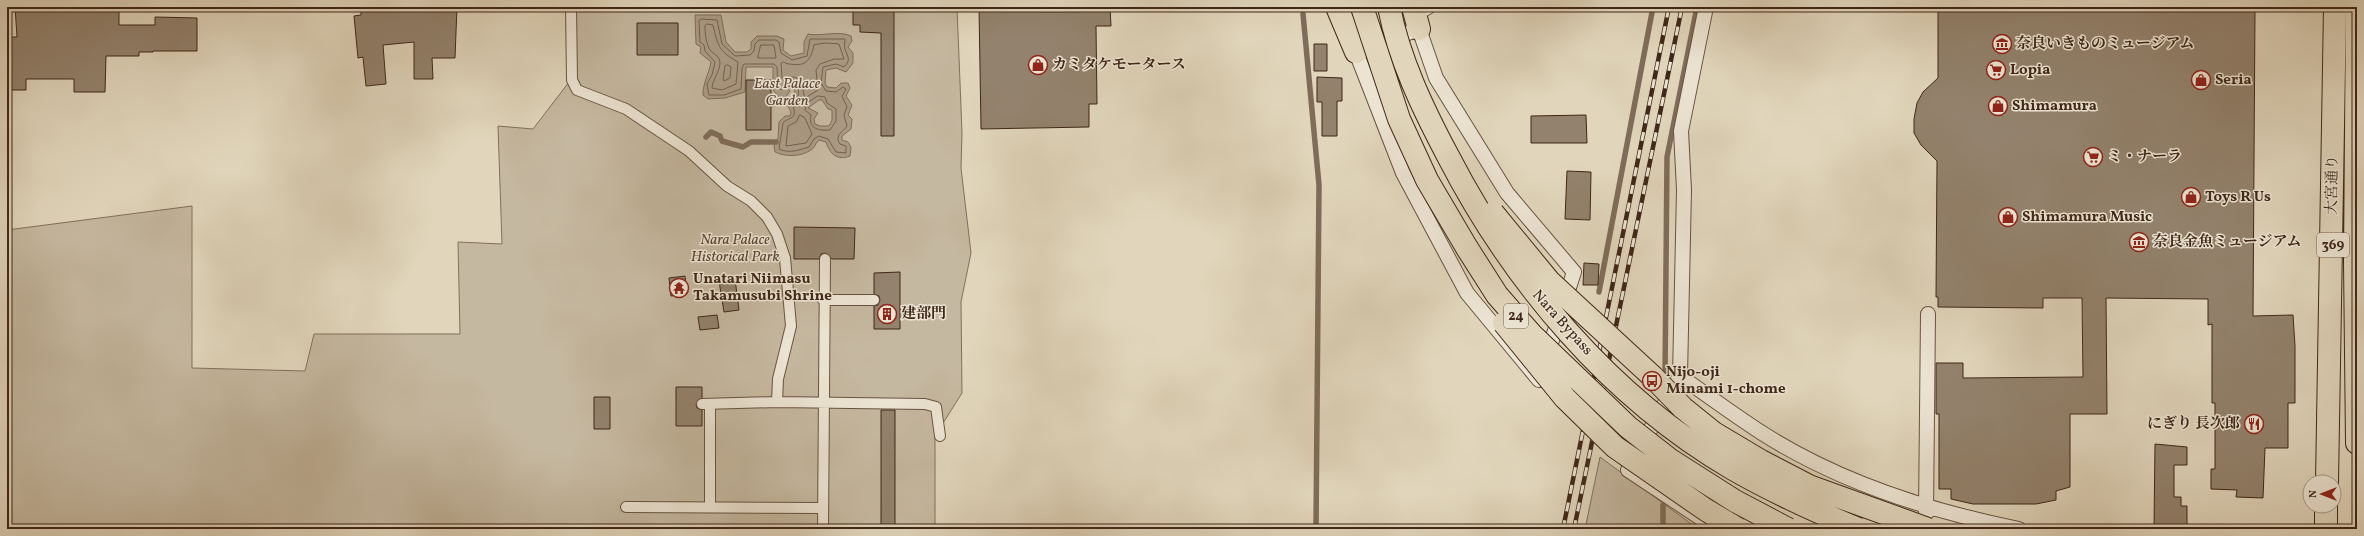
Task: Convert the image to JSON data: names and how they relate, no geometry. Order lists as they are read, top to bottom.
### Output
{
  "streets": {
    "highway": [
      "大宮通り",
      "369",
      "24",
      "Nara Bypass"
    ]
  },
  "crossings": [
    ["24", "Nara Bypass"]
  ],
  "parks": ["East Palace Garden", "Nara Palace Historical Park"],
  "places": {
    "museum": ["奈良いきものミュージアム", "奈良金魚ミュージアム"],
    "shop": [
      "カミタケモータース",
      "Seria",
      "Shimamura",
      "Toys R Us",
      "Shimamura Music"
    ],
    "supermarket": ["Lopia", "ミ・ナーラ"],
    "temple": ["Unatari Niimasu Takamusubi Shrine"],
    "building": ["建部門"],
    "bus stop": ["Nijo-oji Minami 1-chome"],
    "restaurant": ["にぎり 長次郎"]
  },
  "north": "left"
}
